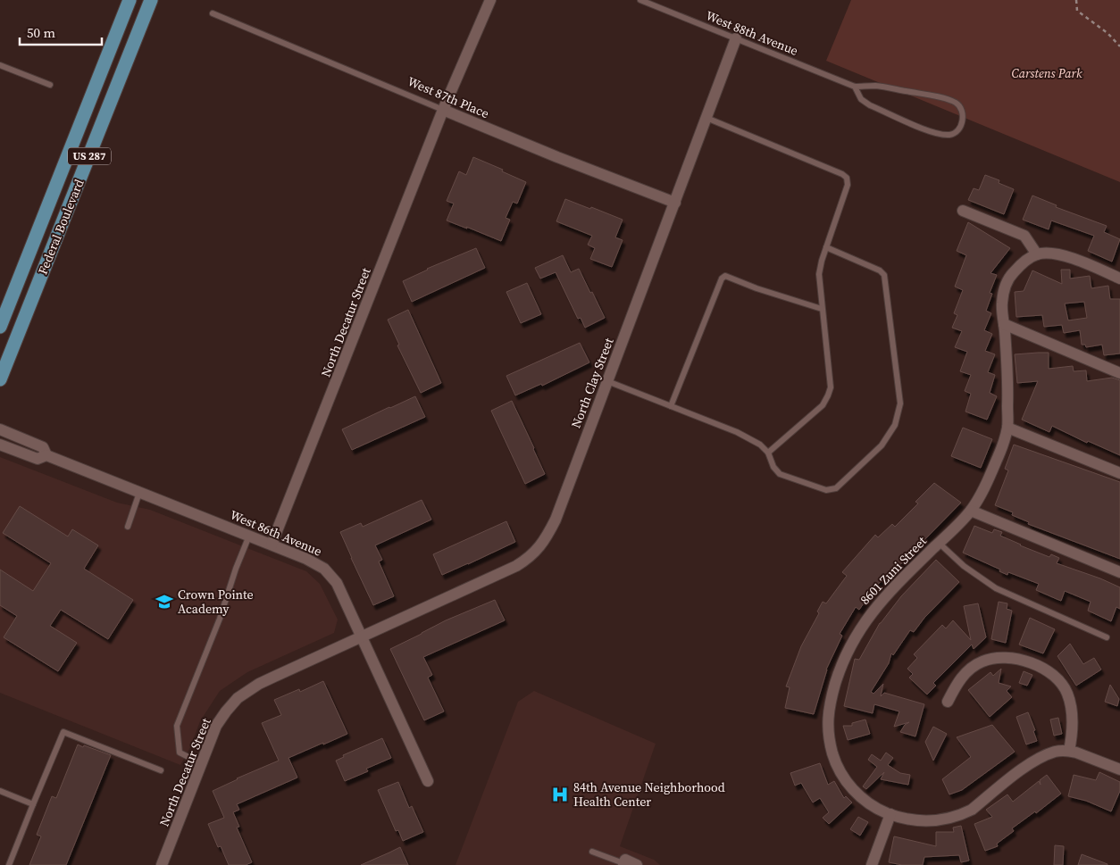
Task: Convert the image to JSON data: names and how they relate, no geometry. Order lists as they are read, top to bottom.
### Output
{
  "streets": {
    "main road": ["US 287", "Federal Boulevard"],
    "street": [
      "West 87th Place",
      "North Decatur Street",
      "North Clay Street",
      "West 86th Avenue",
      "8601 Zuni Street"
    ],
    "lane": ["West 88th Avenue"]
  },
  "crossings": [
    ["West 88th Avenue", "North Clay Street"],
    ["West 87th Place", "North Decatur Street"],
    ["West 87th Place", "North Clay Street"],
    ["North Decatur Street", "North Clay Street"],
    ["North Decatur Street", "West 86th Avenue"],
    ["North Clay Street", "West 86th Avenue"]
  ],
  "parks": ["Carstens Park"],
  "places": {
    "school or university": ["Crown Pointe Academy"],
    "hospital": ["84th Avenue Neighborhood Health Center"]
  },
  "scale_bar": "50 m"
}
